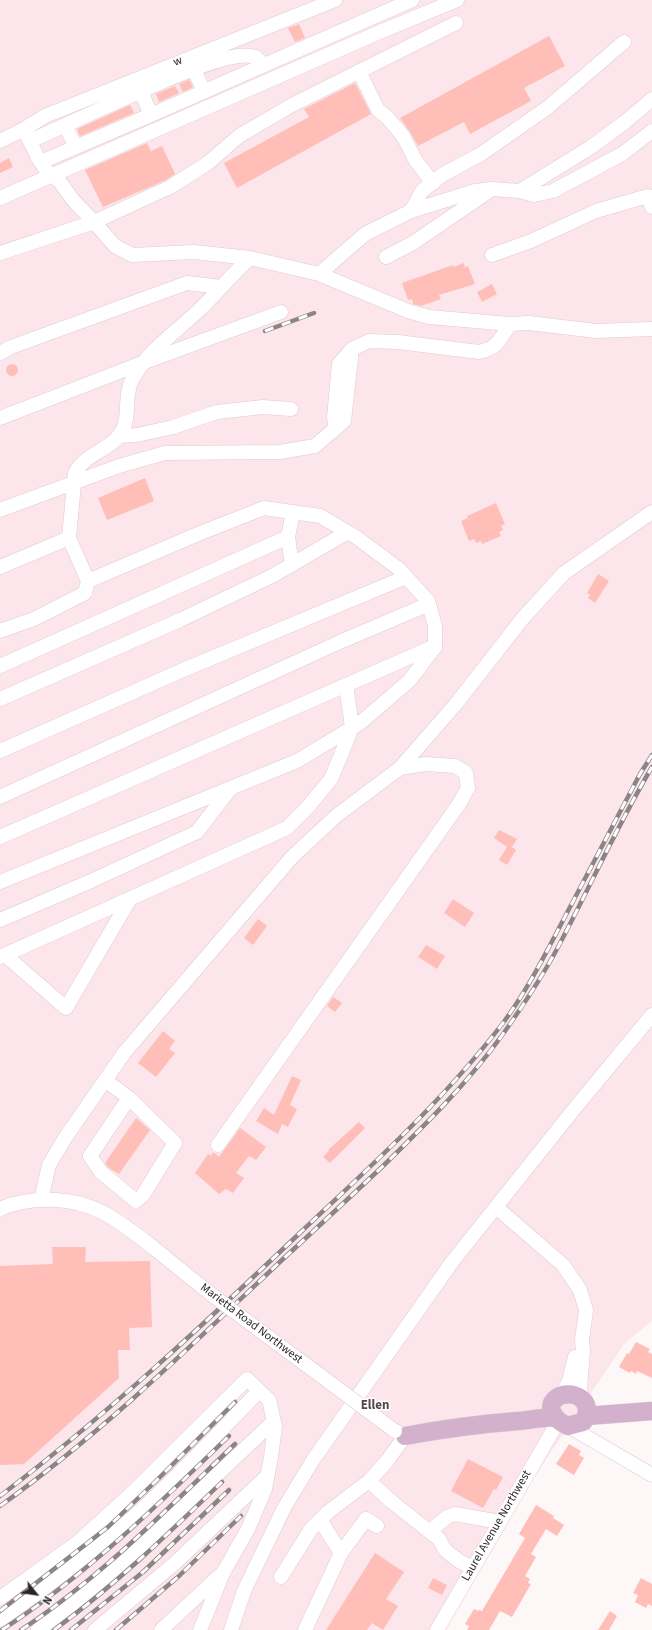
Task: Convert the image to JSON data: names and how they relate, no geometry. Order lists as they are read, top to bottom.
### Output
{
  "streets": {
    "street": ["w", "Marietta Road Northwest", "Laurel Avenue Northwest"]
  },
  "districts": ["Ellen"],
  "north": "bottom right"
}
